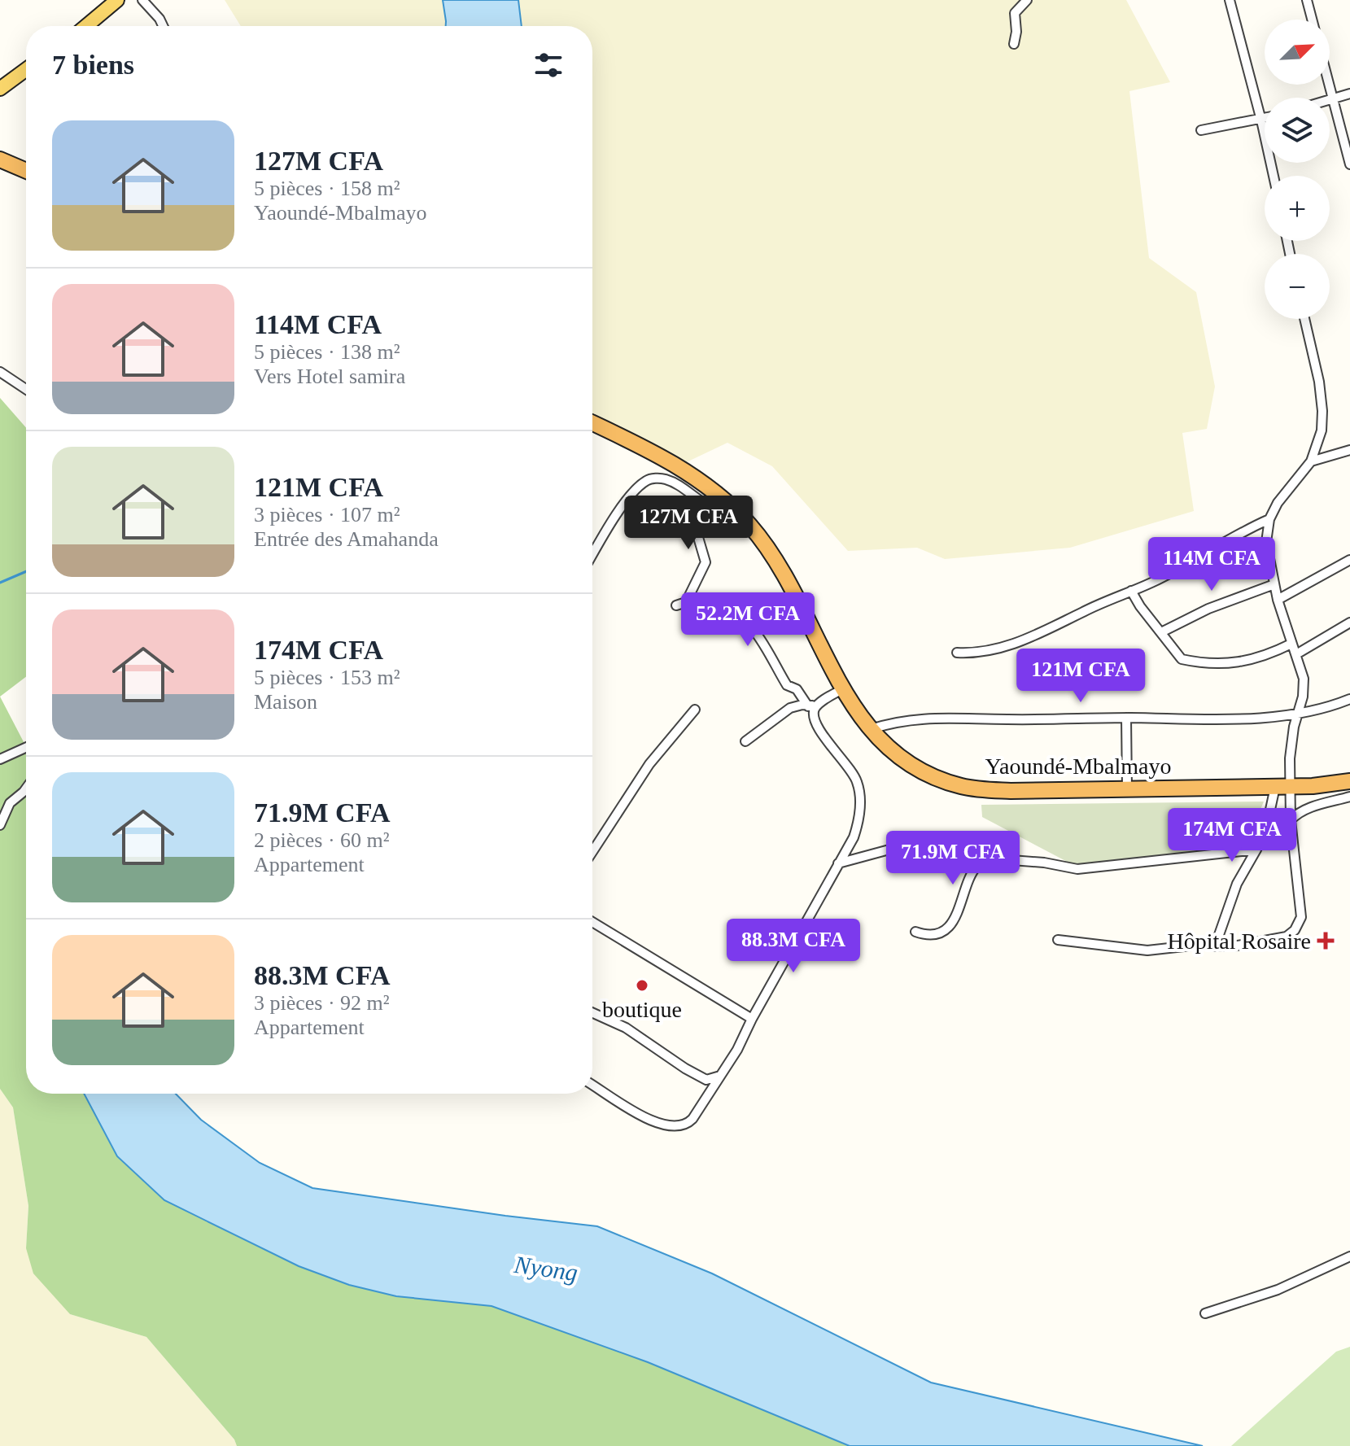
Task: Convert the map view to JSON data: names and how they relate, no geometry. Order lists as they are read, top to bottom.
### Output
{
  "streets": {
    "highway": ["Yaoundé-Mbalmayo"]
  },
  "water": ["Nyong"],
  "places": {
    "health": ["Hôpital Rosaire"],
    "other": ["boutique"]
  },
  "north": "top right",
  "page": {
    "map_buttons": ["+", "−"],
    "heading": "7 biens",
    "list": [
      {
        "name": "127M CFA",
        "note": "5 pièces · 158 m² · Yaoundé-Mbalmayo"
      },
      {
        "name": "114M CFA",
        "note": "5 pièces · 138 m² · Vers Hotel samira"
      },
      {
        "name": "121M CFA",
        "note": "3 pièces · 107 m² · Entrée des Amahanda"
      },
      {
        "name": "174M CFA",
        "note": "5 pièces · 153 m² · Maison"
      },
      {
        "name": "71.9M CFA",
        "note": "2 pièces · 60 m² · Appartement"
      },
      {
        "name": "88.3M CFA",
        "note": "3 pièces · 92 m² · Appartement"
      }
    ],
    "price": [
      "127M CFA",
      "114M CFA",
      "52.2M CFA",
      "121M CFA",
      "174M CFA",
      "71.9M CFA",
      "88.3M CFA"
    ]
  }
}
